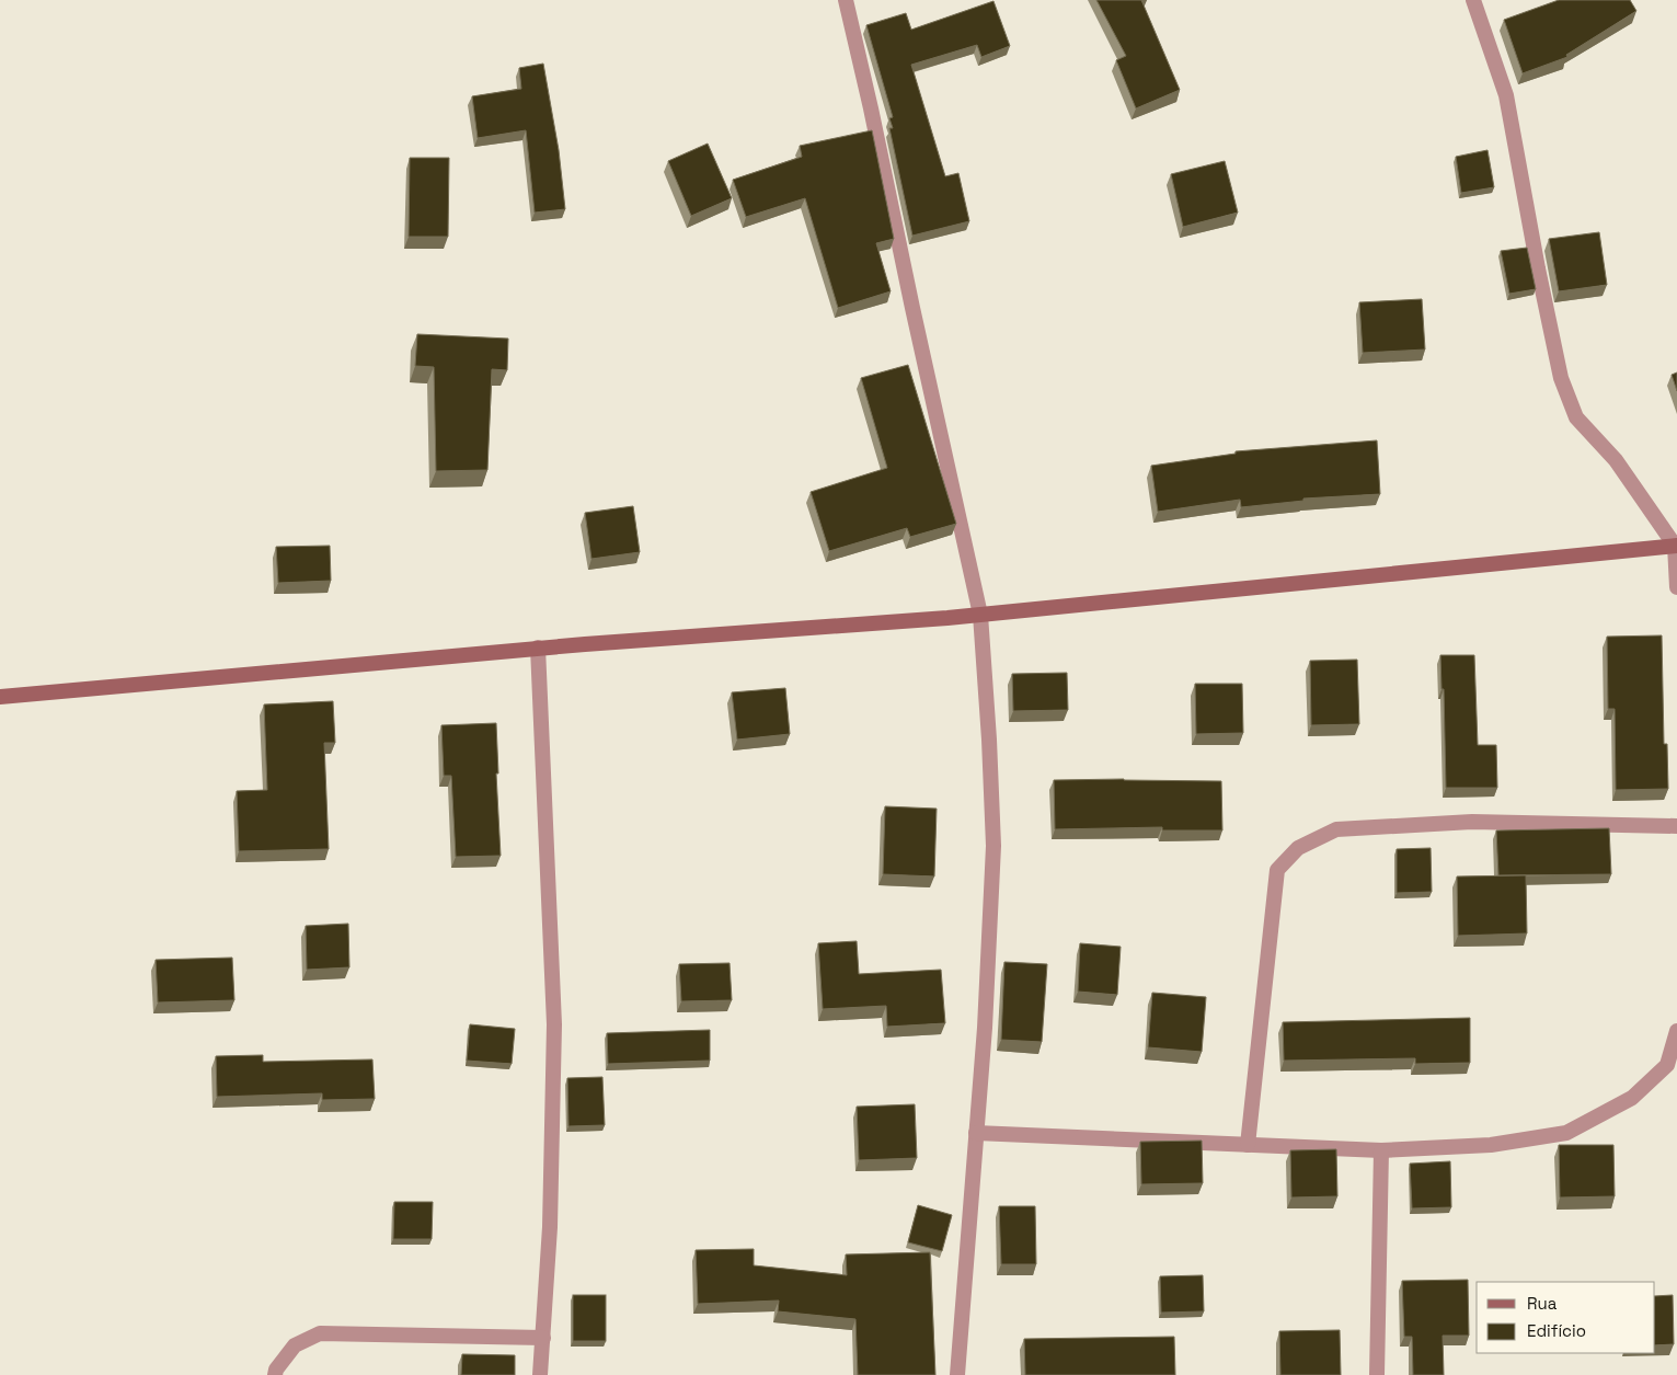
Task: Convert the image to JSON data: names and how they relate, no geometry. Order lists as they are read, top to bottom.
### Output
{
  "legend": ["Rua", "Edifício"]
}
